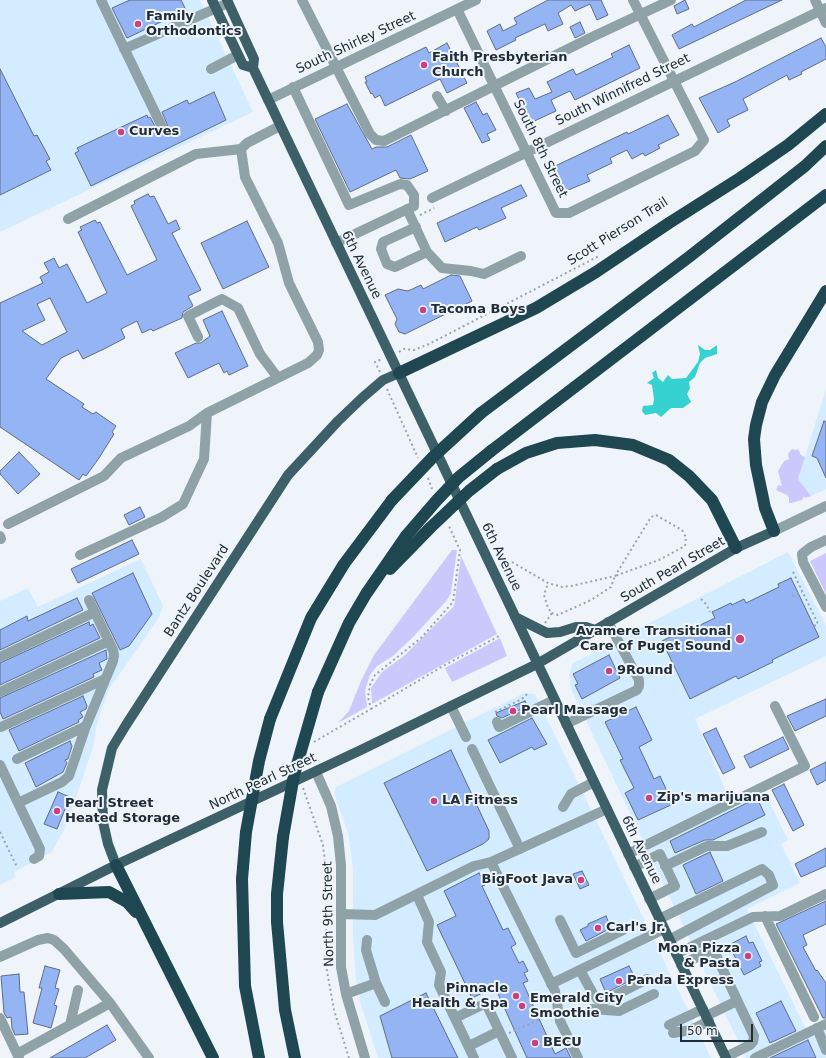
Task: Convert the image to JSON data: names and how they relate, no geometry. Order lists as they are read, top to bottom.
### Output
{
  "streets": {
    "main road": [
      "6th Avenue",
      "South Pearl Street",
      "Bantz Boulevard",
      "North Pearl Street"
    ],
    "street": [
      "South Shirley Street",
      "South Winnifred Street",
      "South 8th Street",
      "North 9th Street"
    ],
    "path": ["Scott Pierson Trail"]
  },
  "crossings": [
    ["South Shirley Street", "South 8th Street"],
    ["South Shirley Street", "6th Avenue"],
    ["South Winnifred Street", "South 8th Street"],
    ["6th Avenue", "South Pearl Street"],
    ["6th Avenue", "Bantz Boulevard"],
    ["6th Avenue", "North Pearl Street"],
    ["South Pearl Street", "North Pearl Street"],
    ["Bantz Boulevard", "North Pearl Street"],
    ["North Pearl Street", "North 9th Street"]
  ],
  "places": [
    "Family Orthodontics",
    "Faith Presbyterian Church",
    "Curves",
    "Tacoma Boys",
    "Avamere Transitional Care of Puget Sound",
    "9Round",
    "Pearl Massage",
    "Zip's marijuana",
    "LA Fitness",
    "Pearl Street Heated Storage",
    "BigFoot Java",
    "Carl's Jr.",
    "Mona Pizza & Pasta",
    "Panda Express",
    "Pinnacle Health & Spa",
    "Emerald City Smoothie",
    "BECU"
  ],
  "scale_bar": "50 m"
}
